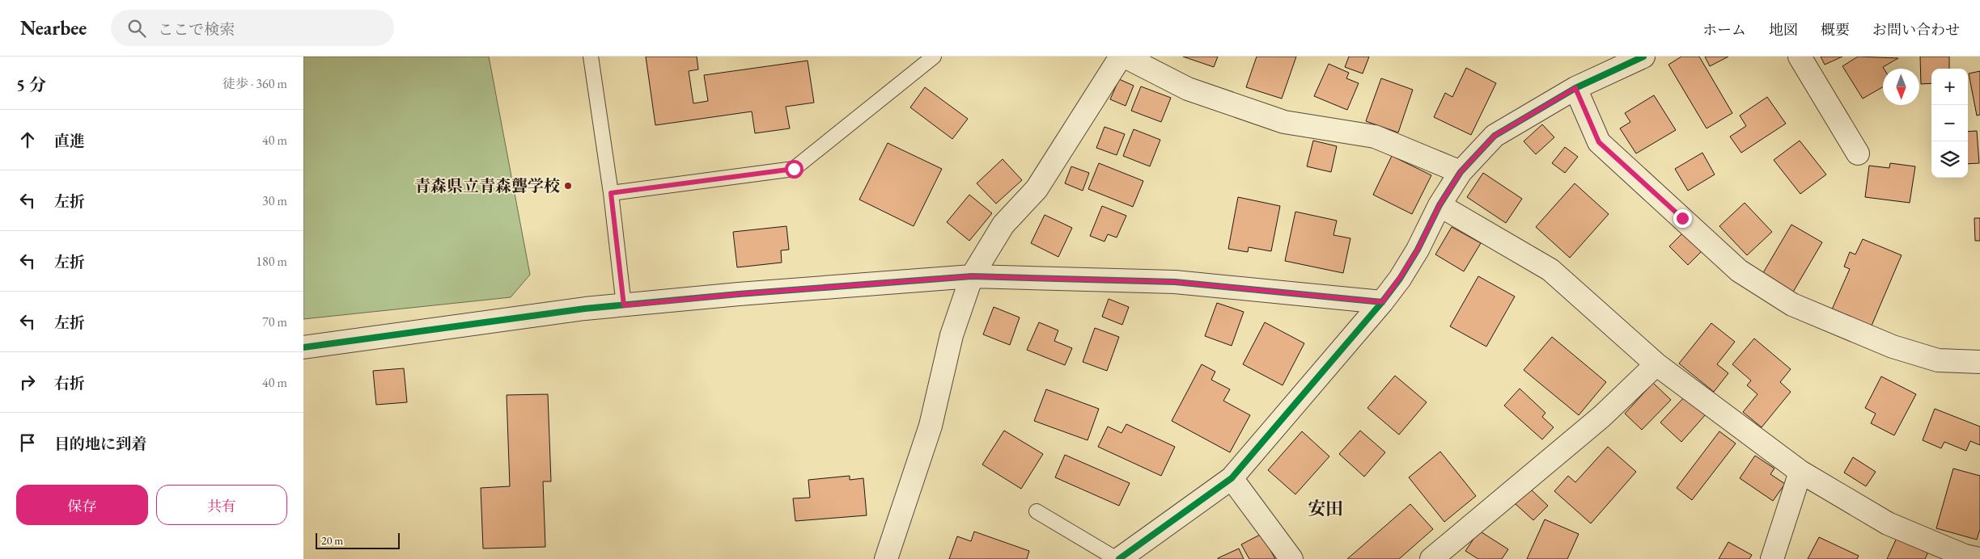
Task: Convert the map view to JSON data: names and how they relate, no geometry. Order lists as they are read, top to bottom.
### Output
{
  "districts": ["安田"],
  "places": ["青森県立青森聾学校"],
  "scale_bar": "20 m",
  "north": "bottom",
  "page": {
    "header": "Nearbee",
    "search": "ここで検索",
    "nav": [
      "ホーム",
      "地図",
      "概要",
      "お問い合わせ"
    ],
    "heading": ["5 分", "徒歩 · 360 m"],
    "map_buttons": ["+", "−"],
    "list": [
      ["直進", "40 m"],
      ["左折", "30 m"],
      ["左折", "180 m"],
      ["左折", "70 m"],
      ["右折", "40 m"],
      "目的地に到着"
    ],
    "buttons": ["保存", "共有"],
    "scale": "20 m"
  }
}
